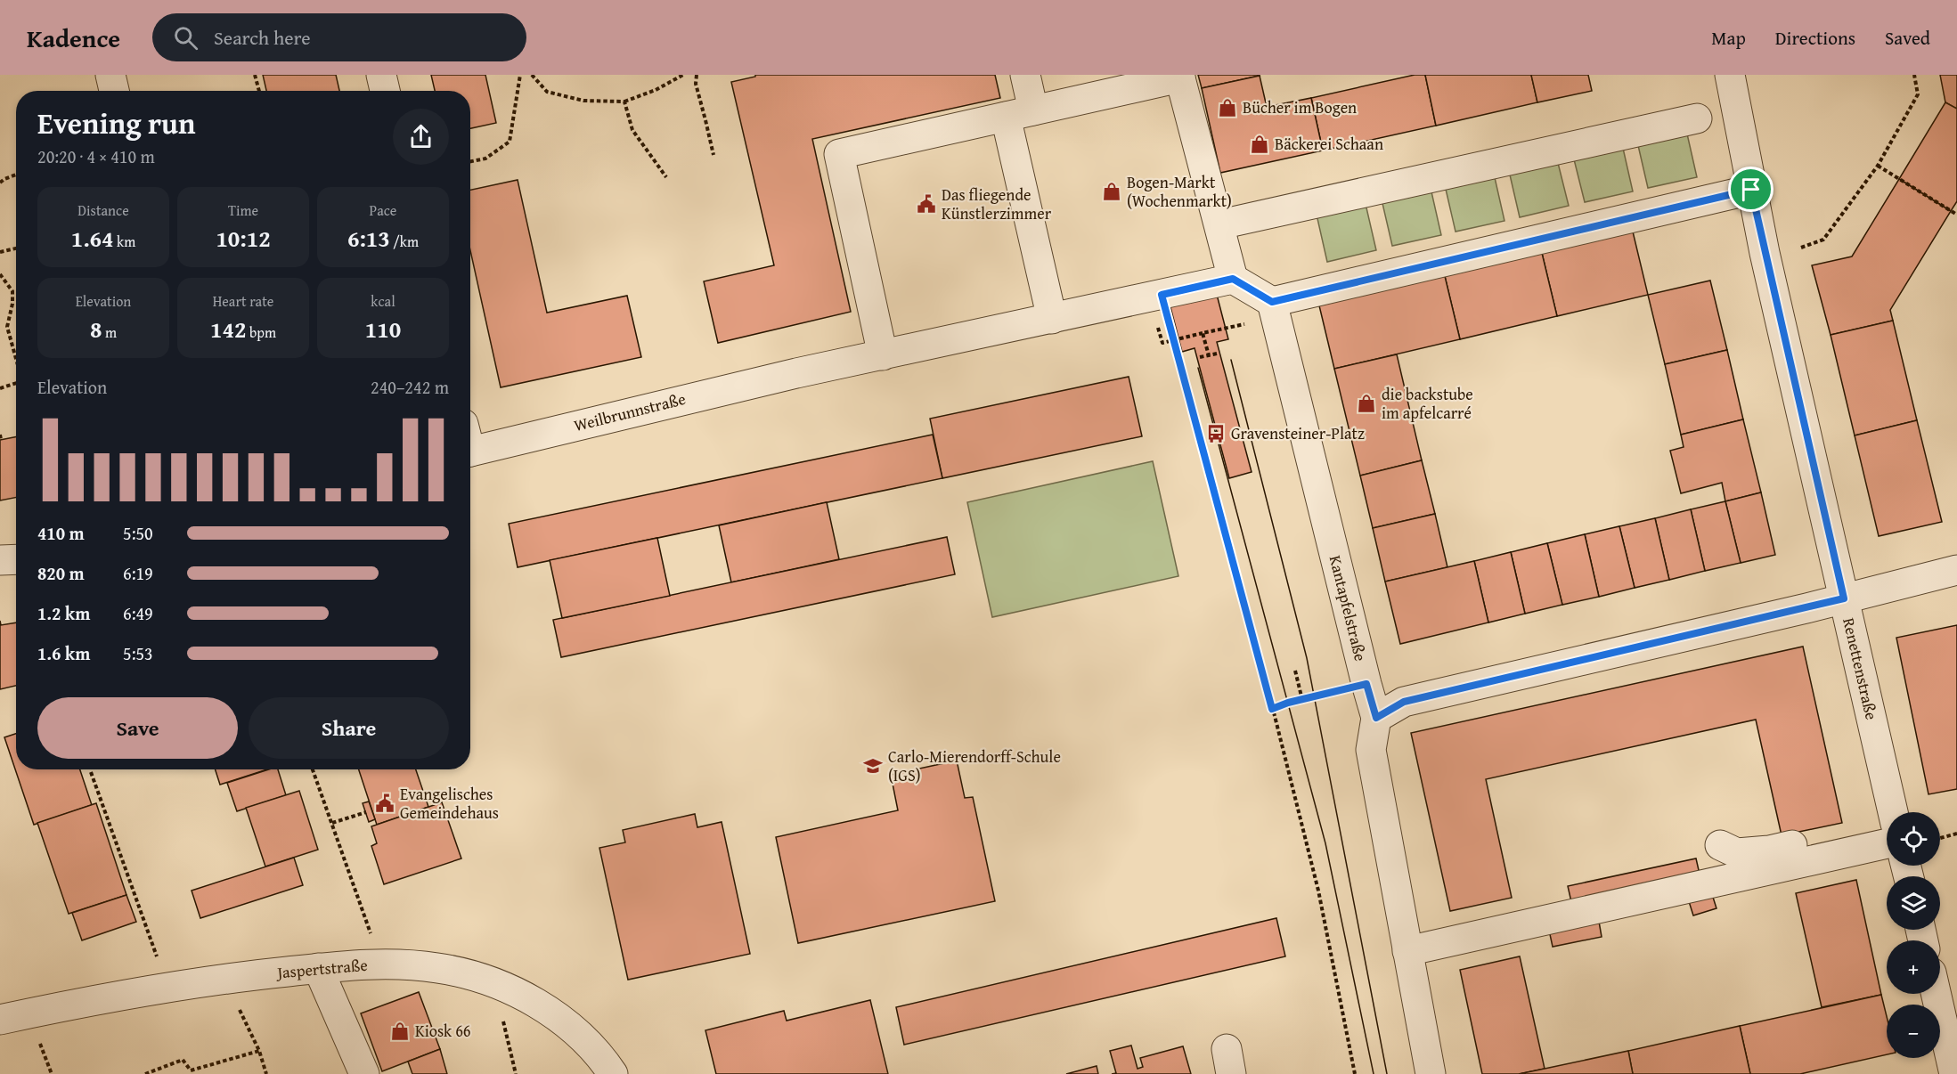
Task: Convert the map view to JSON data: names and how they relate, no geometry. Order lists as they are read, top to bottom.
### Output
{
  "streets": {
    "street": [
      "Weilbrunnstraße",
      "Kantapfelstraße",
      "Renettenstraße",
      "Jaspertstraße"
    ]
  },
  "places": {
    "shop": [
      "Bücher im Bogen",
      "Bäckerei Schaan",
      "Bogen-Markt (Wochenmarkt)",
      "die backstube im apfelcarré",
      "Kiosk 66"
    ],
    "public building": ["Das fliegende Künstlerzimmer", "Evangelisches Gemeindehaus"],
    "bus stop": ["Gravensteiner-Platz"],
    "school or university": ["Carlo-Mierendorff-Schule (IGS)"]
  },
  "page": {
    "header": "Kadence",
    "search": "Search here",
    "nav": ["Map", "Directions", "Saved"],
    "heading": ["Evening run", "20:20 · 4 × 410 m"],
    "stats": [
      ["Distance", "1.64 km"],
      ["Time", "10:12"],
      ["Pace", "6:13 /km"],
      ["Elevation", "8 m"],
      ["Heart rate", "142 bpm"],
      ["kcal", "110"]
    ],
    "chart": ["Elevation", "240–242 m"],
    "list": [
      {
        "name": "410 m",
        "note": "5:50"
      },
      {
        "name": "820 m",
        "note": "6:19"
      },
      {
        "name": "1.2 km",
        "note": "6:49"
      },
      {
        "name": "1.6 km",
        "note": "5:53"
      }
    ],
    "buttons": ["Save", "Share"],
    "map_buttons": ["+", "−"]
  }
}
